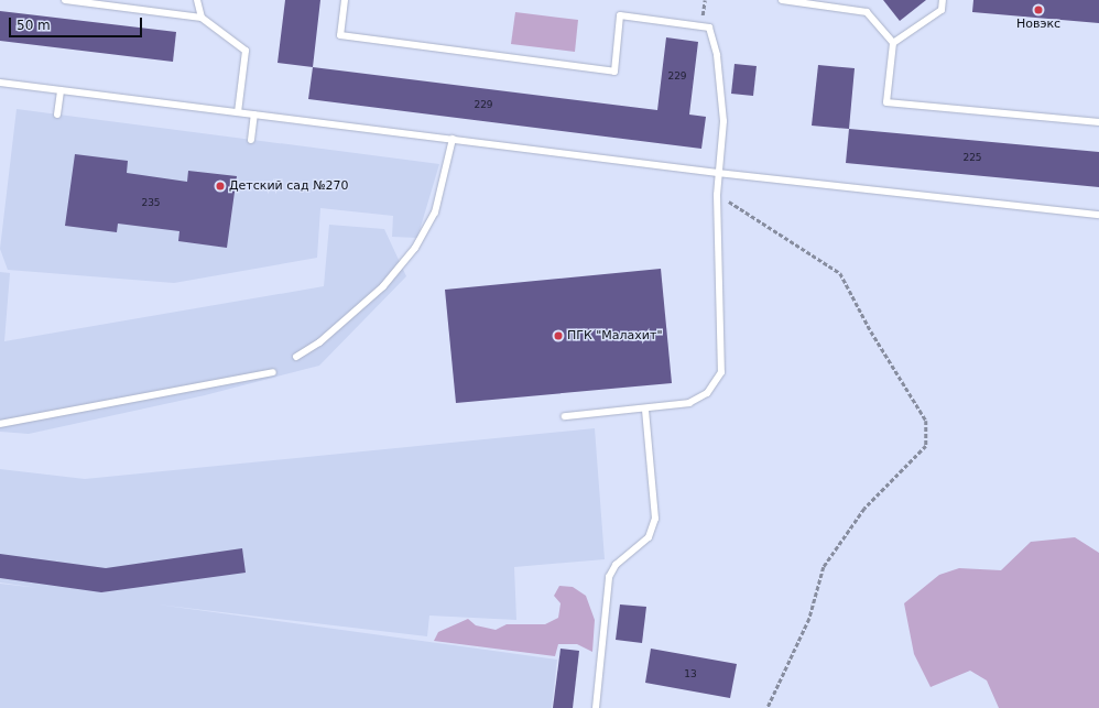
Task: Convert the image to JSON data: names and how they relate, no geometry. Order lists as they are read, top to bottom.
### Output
{
  "places": ["Новэкс", "Детский сад №270", "ПГК \"Малахит\""],
  "house_numbers": [
    "229",
    "229",
    "225",
    "235",
    "13"
  ],
  "scale_bar": "50 m"
}
